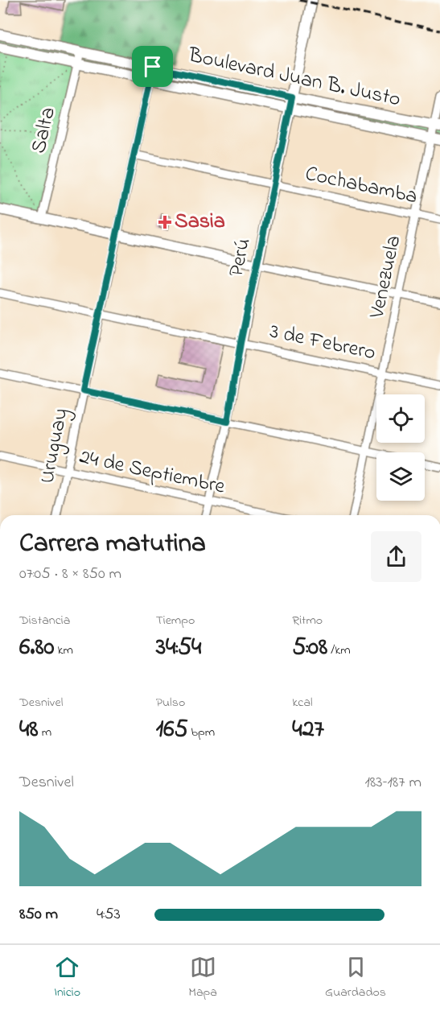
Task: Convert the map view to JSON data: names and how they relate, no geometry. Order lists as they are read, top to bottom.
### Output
{
  "streets": {
    "street": [
      "Boulevard Juan B. Justo",
      "Salta",
      "Cochabamba",
      "Perú",
      "Venezuela",
      "3 de Febrero",
      "Uruguay",
      "24 de Septiembre"
    ]
  },
  "crossings": [
    ["Boulevard Juan B. Justo", "Salta"],
    ["Boulevard Juan B. Justo", "Perú"],
    ["Boulevard Juan B. Justo", "Venezuela"],
    ["Boulevard Juan B. Justo", "Uruguay"],
    ["Cochabamba", "Perú"],
    ["Cochabamba", "Venezuela"],
    ["Cochabamba", "Uruguay"],
    ["Perú", "3 de Febrero"],
    ["Perú", "24 de Septiembre"],
    ["Venezuela", "3 de Febrero"],
    ["3 de Febrero", "Uruguay"],
    ["Uruguay", "24 de Septiembre"]
  ],
  "places": {
    "health": ["Sasia"]
  },
  "page": {
    "heading": ["Carrera matutina", "07:05 · 8 × 850 m"],
    "stats": [
      ["Distancia", "6.80 km"],
      ["Tiempo", "34:54"],
      ["Ritmo", "5:08 /km"],
      ["Desnivel", "48 m"],
      ["Pulso", "165 bpm"],
      ["kcal", "427"]
    ],
    "chart": ["Desnivel", "183–187 m"],
    "list": [
      {
        "name": "850 m",
        "note": "4:53"
      }
    ],
    "tabs": ["Inicio", "Mapa", "Guardados"]
  }
}
